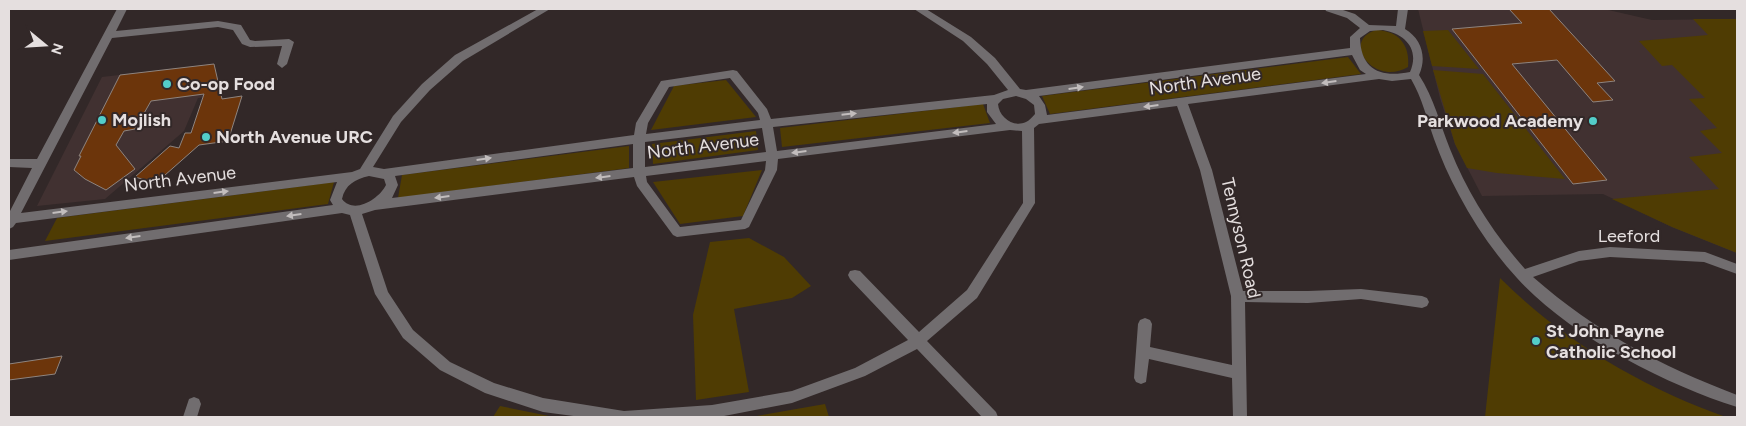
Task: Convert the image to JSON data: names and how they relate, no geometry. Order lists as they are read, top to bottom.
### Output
{
  "streets": {
    "street": ["North Avenue", "Leeford", "Tennyson Road"]
  },
  "crossings": [
    ["North Avenue", "Tennyson Road"]
  ],
  "places": [
    "Co-op Food",
    "Mojlish",
    "Parkwood Academy",
    "North Avenue URC",
    "St John Payne Catholic School"
  ],
  "north": "right"
}
